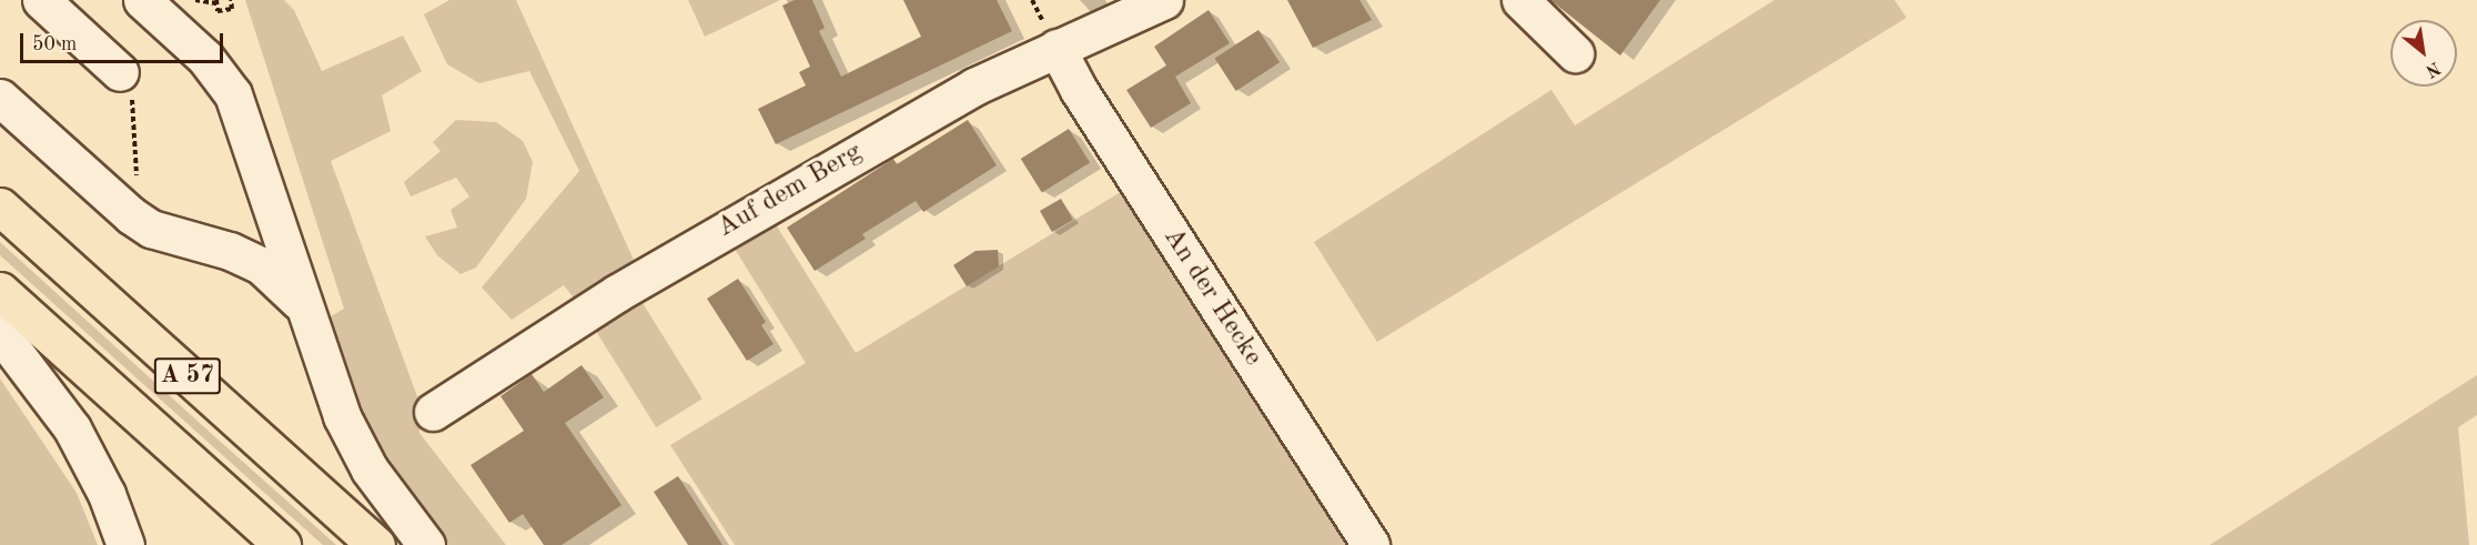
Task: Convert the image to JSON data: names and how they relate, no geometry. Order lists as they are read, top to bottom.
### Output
{
  "streets": {
    "highway": ["A 57"],
    "street": ["Auf dem Berg", "An der Hecke"]
  },
  "crossings": [
    ["Auf dem Berg", "An der Hecke"]
  ],
  "scale_bar": "50 m",
  "north": "bottom right"
}
